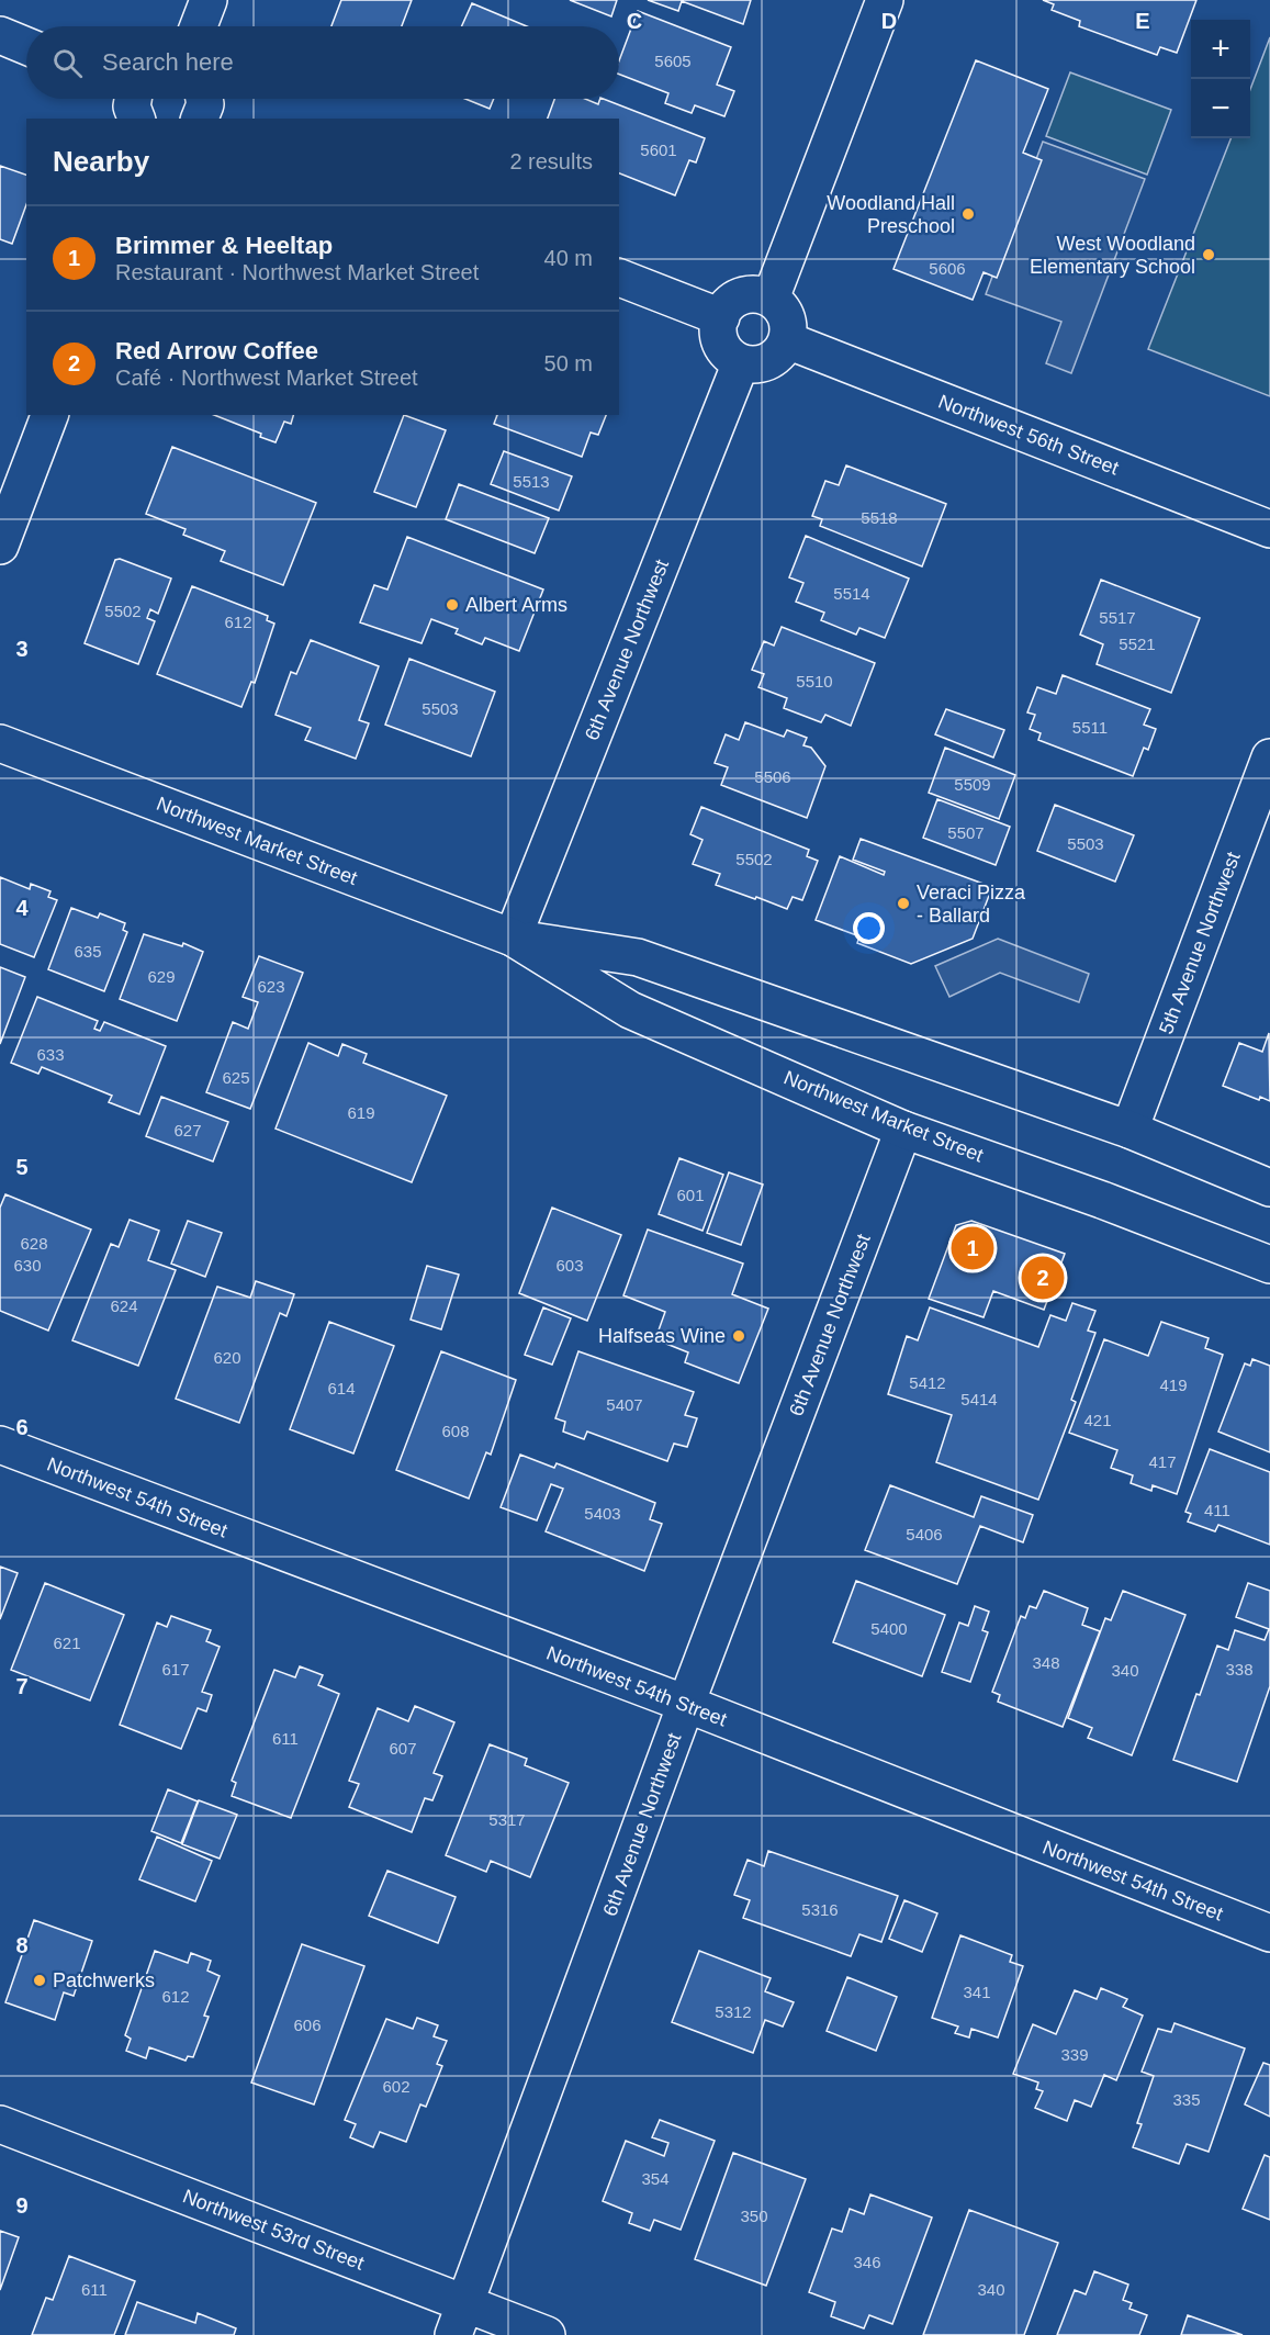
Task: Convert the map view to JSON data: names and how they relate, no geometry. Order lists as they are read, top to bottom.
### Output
{
  "streets": {
    "street": [
      "Northwest 56th Street",
      "6th Avenue Northwest",
      "Northwest Market Street",
      "5th Avenue Northwest",
      "Northwest 54th Street",
      "Northwest 53rd Street"
    ]
  },
  "crossings": [
    ["Northwest 56th Street", "6th Avenue Northwest"],
    ["6th Avenue Northwest", "Northwest Market Street"],
    ["6th Avenue Northwest", "Northwest 54th Street"],
    ["6th Avenue Northwest", "Northwest 53rd Street"],
    ["Northwest Market Street", "5th Avenue Northwest"]
  ],
  "places": [
    "Woodland Hall Preschool",
    "West Woodland Elementary School",
    "Albert Arms",
    "Veraci Pizza - Ballard",
    "Halfseas Wine",
    "Patchwerks"
  ],
  "house_numbers": [
    "5605",
    "5601",
    "5606",
    "5513",
    "5518",
    "5514",
    "5502",
    "5517",
    "612",
    "5521",
    "5510",
    "5503",
    "5511",
    "5506",
    "5509",
    "5507",
    "5503",
    "5502",
    "635",
    "629",
    "623",
    "633",
    "625",
    "619",
    "627",
    "601",
    "628",
    "630",
    "603",
    "624",
    "620",
    "5412",
    "419",
    "614",
    "5414",
    "5407",
    "421",
    "608",
    "417",
    "411",
    "5403",
    "5406",
    "5400",
    "621",
    "348",
    "617",
    "338",
    "340",
    "611",
    "607",
    "5317",
    "5316",
    "341",
    "612",
    "5312",
    "606",
    "339",
    "602",
    "335",
    "354",
    "350",
    "346",
    "611",
    "340"
  ],
  "page": {
    "map_buttons": ["+", "−"],
    "search": "Search here",
    "heading": ["Nearby", "2 results"],
    "list": [
      {
        "mark": "1",
        "name": "Brimmer & Heeltap",
        "note": "Restaurant · Northwest Market Street",
        "value": "40 m"
      },
      {
        "mark": "2",
        "name": "Red Arrow Coffee",
        "note": "Café · Northwest Market Street",
        "value": "50 m"
      }
    ],
    "pins": ["1", "2"]
  },
  "grid": {
    "columns": ["C", "D", "E"],
    "rows": [
      "3",
      "4",
      "5",
      "6",
      "7",
      "8",
      "9"
    ]
  }
}
